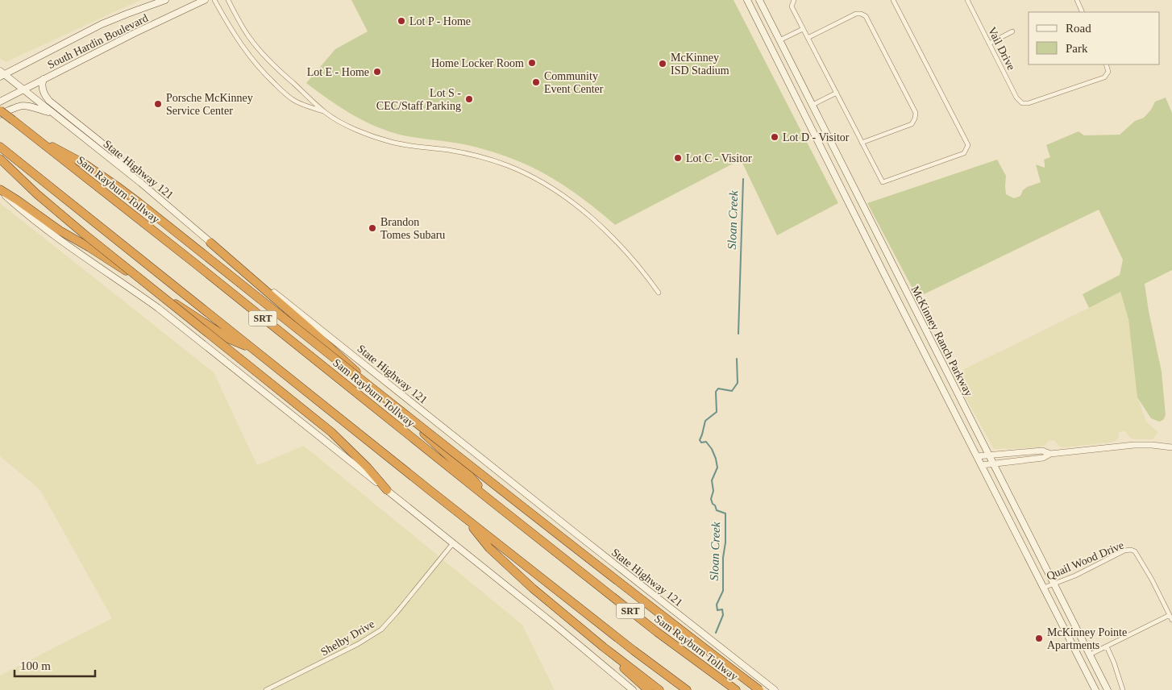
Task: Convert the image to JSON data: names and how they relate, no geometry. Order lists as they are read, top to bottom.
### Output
{
  "streets": {
    "highway": ["Sam Rayburn Tollway", "SRT"],
    "main road": ["South Hardin Boulevard", "State Highway 121", "McKinney Ranch Parkway"],
    "street": ["Vail Drive", "Quail Wood Drive", "Shelby Drive"]
  },
  "crossings": [
    ["South Hardin Boulevard", "State Highway 121"],
    ["McKinney Ranch Parkway", "Quail Wood Drive"]
  ],
  "water": ["Sloan Creek"],
  "places": [
    "Lot P - Home",
    "Home Locker Room",
    "McKinney ISD Stadium",
    "Lot E - Home",
    "Community Event Center",
    "Lot S - CEC/Staff Parking",
    "Porsche McKinney Service Center",
    "Lot D - Visitor",
    "Lot C - Visitor",
    "Brandon Tomes Subaru",
    "McKinney Pointe Apartments"
  ],
  "legend": ["Road", "Park"],
  "scale_bar": "100 m"
}
